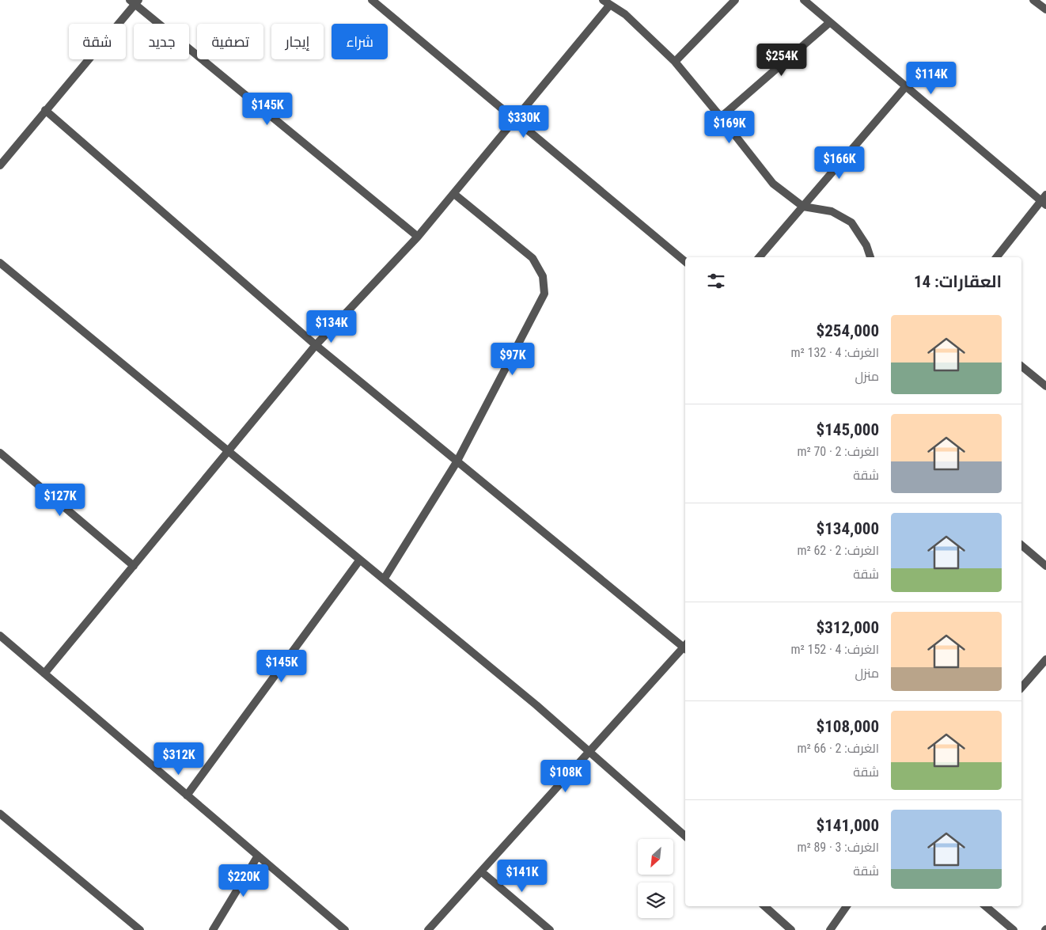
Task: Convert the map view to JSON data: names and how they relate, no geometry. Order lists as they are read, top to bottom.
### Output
{
  "north": "bottom left",
  "page": {
    "chip": [
      "شراء",
      "إيجار",
      "تصفية",
      "جديد",
      "شقة"
    ],
    "price": [
      "$254K",
      "$114K",
      "$145K",
      "$330K",
      "$169K",
      "$166K",
      "$134K",
      "$97K",
      "$127K",
      "$145K",
      "$312K",
      "$108K",
      "$141K",
      "$220K"
    ],
    "heading": "العقارات: 14",
    "list": [
      {
        "name": "$254,000",
        "note": "الغرف: 4 · 132 m² · منزل"
      },
      {
        "name": "$145,000",
        "note": "الغرف: 2 · 70 m² · شقة"
      },
      {
        "name": "$134,000",
        "note": "الغرف: 2 · 62 m² · شقة"
      },
      {
        "name": "$312,000",
        "note": "الغرف: 4 · 152 m² · منزل"
      },
      {
        "name": "$108,000",
        "note": "الغرف: 2 · 66 m² · شقة"
      },
      {
        "name": "$141,000",
        "note": "الغرف: 3 · 89 m² · شقة"
      }
    ]
  }
}
